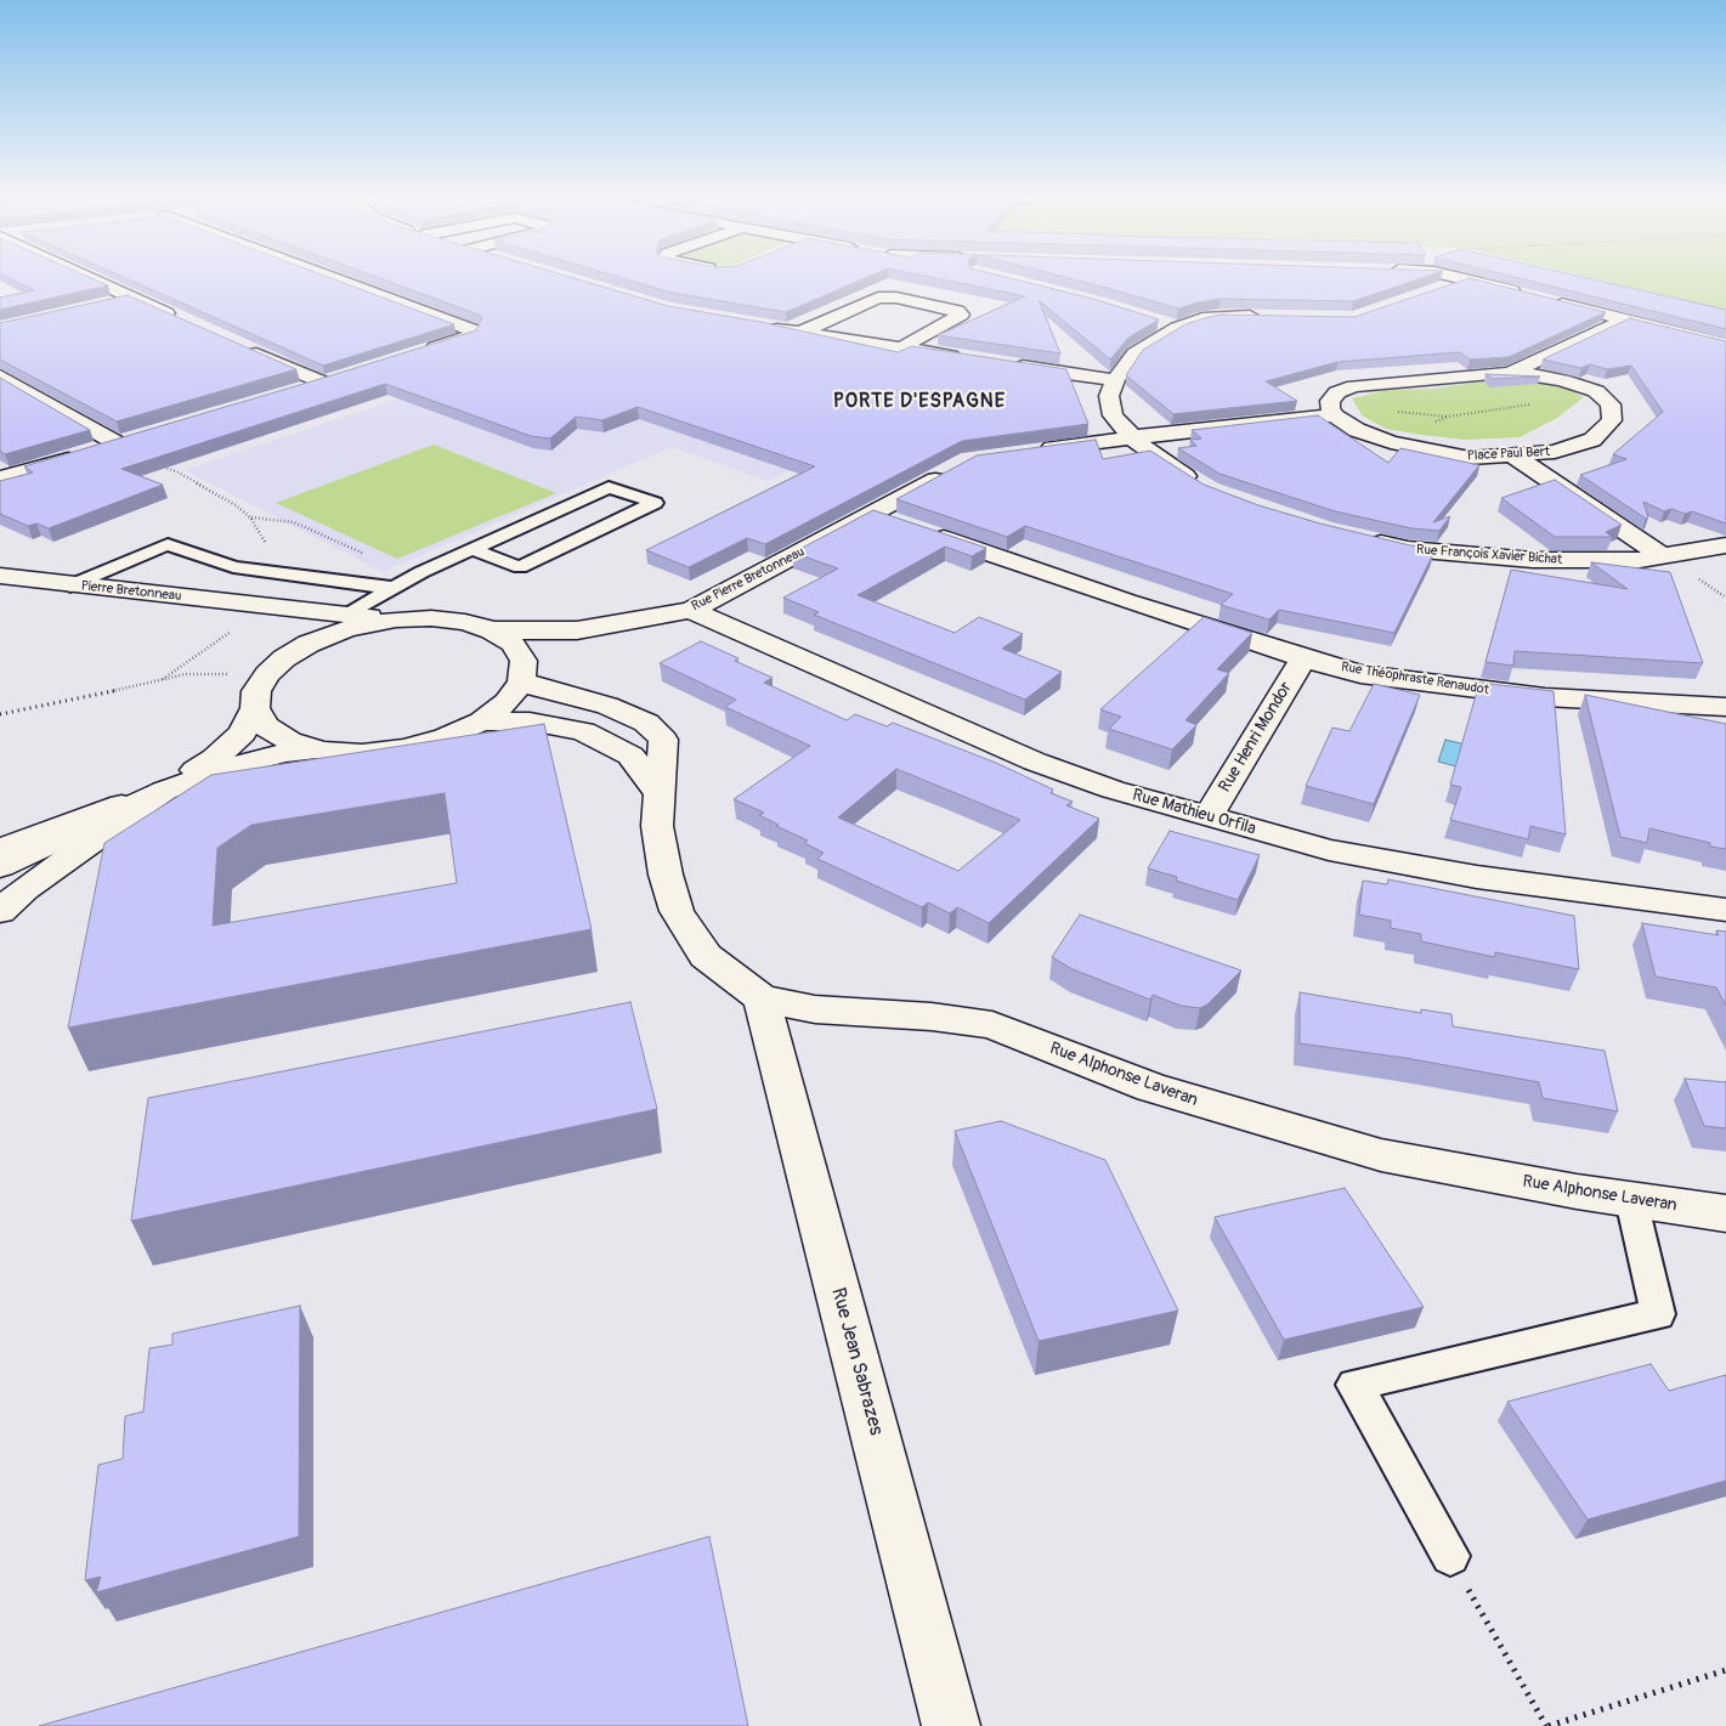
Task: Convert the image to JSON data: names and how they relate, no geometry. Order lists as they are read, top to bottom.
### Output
{
  "streets": {
    "street": [
      "Place Paul Bert",
      "Rue François Xavier Bichat",
      "Rue Pierre Bretonneau",
      "Pierre Bretonneau",
      "Rue Théophraste Renaudot",
      "Rue Henri Mondor",
      "Rue Mathieu Orfila",
      "Rue Alphonse Laveran",
      "Rue Jean Sabrazes"
    ]
  },
  "crossings": [
    ["Rue Pierre Bretonneau", "Rue Théophraste Renaudot"],
    ["Rue Pierre Bretonneau", "Rue Mathieu Orfila"],
    ["Rue Pierre Bretonneau", "Rue Alphonse Laveran"],
    ["Rue Théophraste Renaudot", "Rue Henri Mondor"],
    ["Rue Henri Mondor", "Rue Mathieu Orfila"],
    ["Rue Alphonse Laveran", "Rue Jean Sabrazes"]
  ],
  "districts": ["PORTE D'ESPAGNE"]
}
